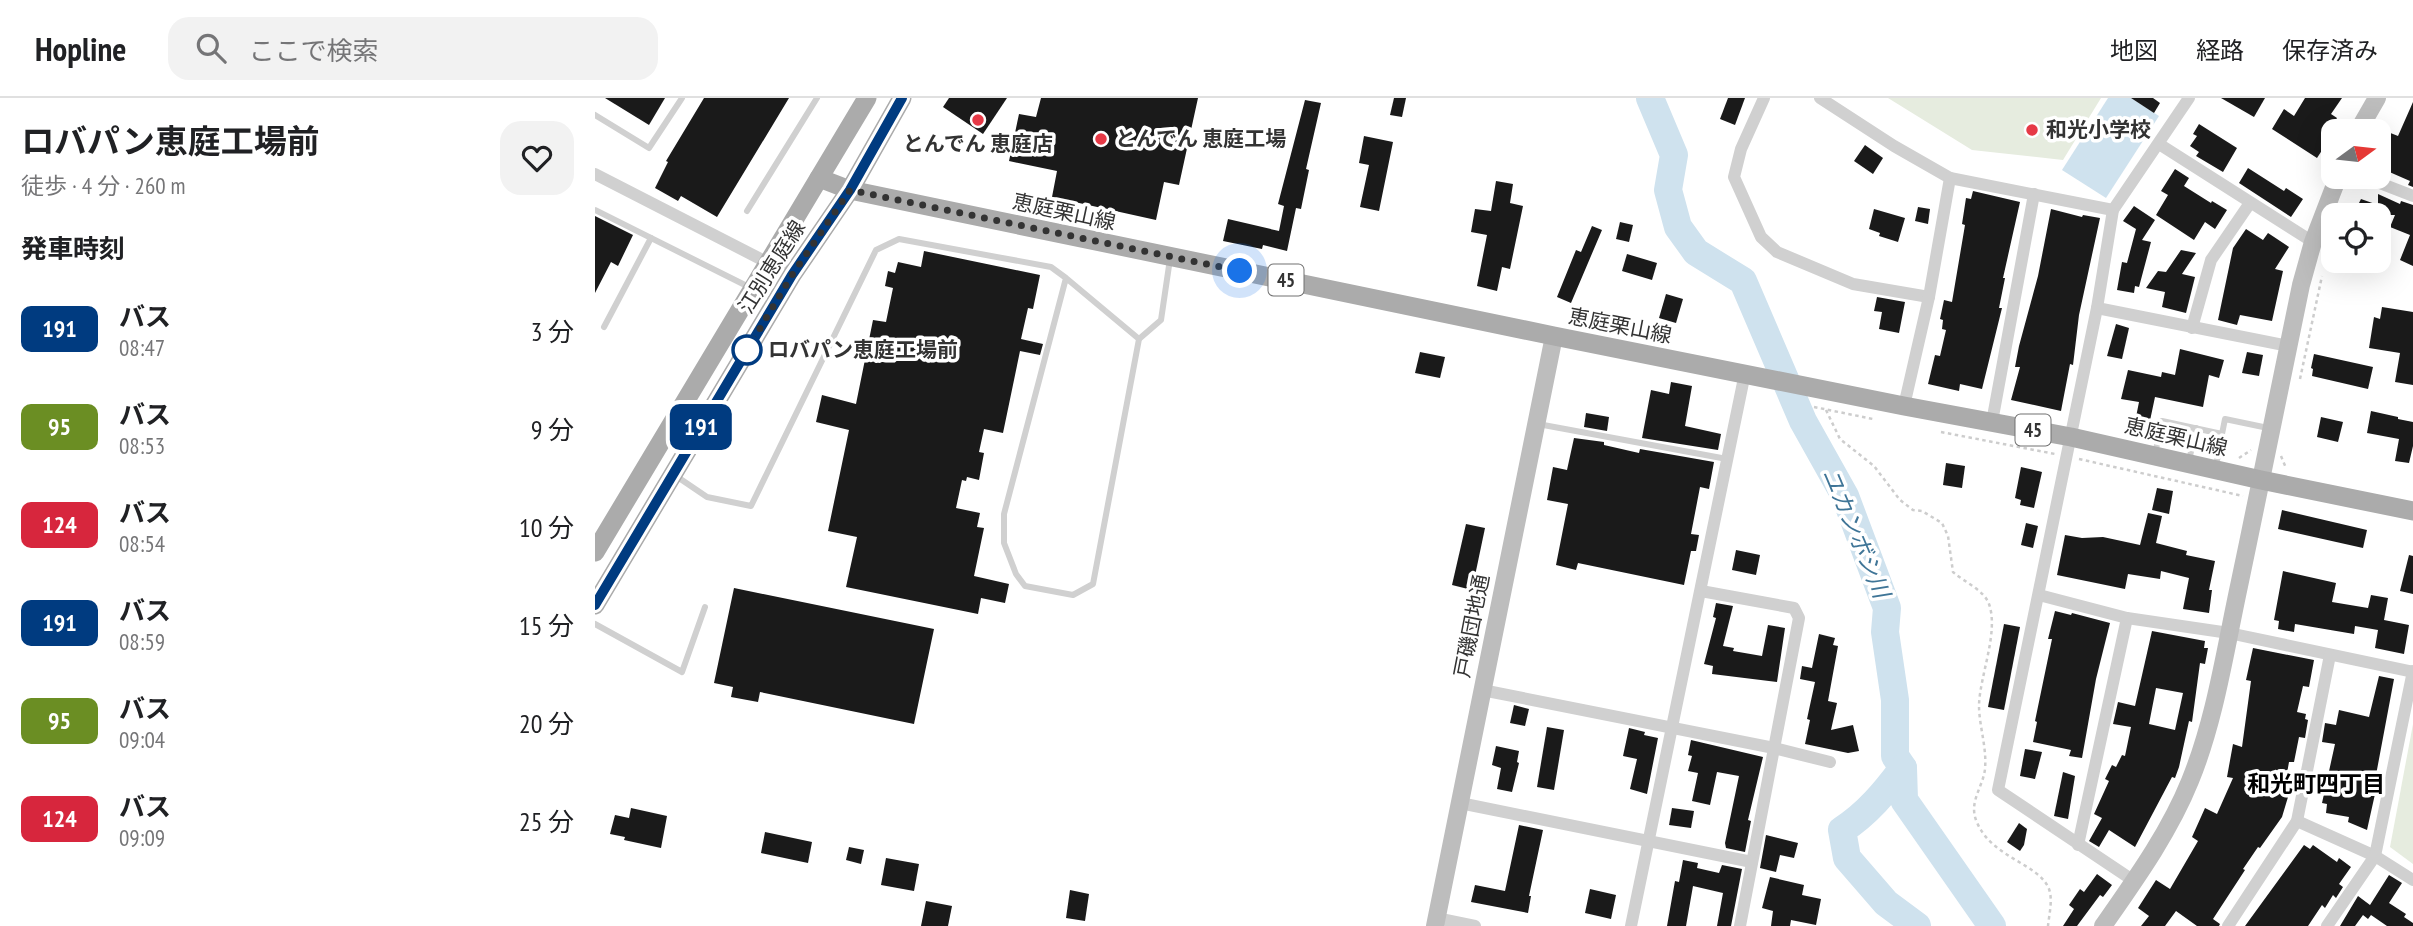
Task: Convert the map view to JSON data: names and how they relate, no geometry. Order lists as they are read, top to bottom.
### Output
{
  "streets": {
    "main road": ["恵庭栗山線", "江別恵庭線", "45"],
    "street": ["戸磯団地通"]
  },
  "crossings": [
    ["恵庭栗山線", "江別恵庭線"],
    ["恵庭栗山線", "戸磯団地通"]
  ],
  "districts": ["和光町四丁目"],
  "water": ["ユカンボシ川"],
  "places": [
    "とんでん 恵庭店",
    "和光小学校",
    "とんでん 恵庭工場",
    "ロバパン恵庭工場前"
  ],
  "lines": ["bus line 191"],
  "north": "right",
  "page": {
    "header": "Hopline",
    "search": "ここで検索",
    "nav": ["地図", "経路", "保存済み"],
    "heading": [
      ["ロバパン恵庭工場前", "徒歩 · 4 分 · 260 m"],
      "発車時刻"
    ],
    "on_map": "191",
    "list": [
      {
        "mark": "191",
        "name": "バス",
        "note": "08:47",
        "value": "3 分"
      },
      {
        "mark": "95",
        "name": "バス",
        "note": "08:53",
        "value": "9 分"
      },
      {
        "mark": "124",
        "name": "バス",
        "note": "08:54",
        "value": "10 分"
      },
      {
        "mark": "191",
        "name": "バス",
        "note": "08:59",
        "value": "15 分"
      },
      {
        "mark": "95",
        "name": "バス",
        "note": "09:04",
        "value": "20 分"
      },
      {
        "mark": "124",
        "name": "バス",
        "note": "09:09",
        "value": "25 分"
      }
    ]
  }
}
